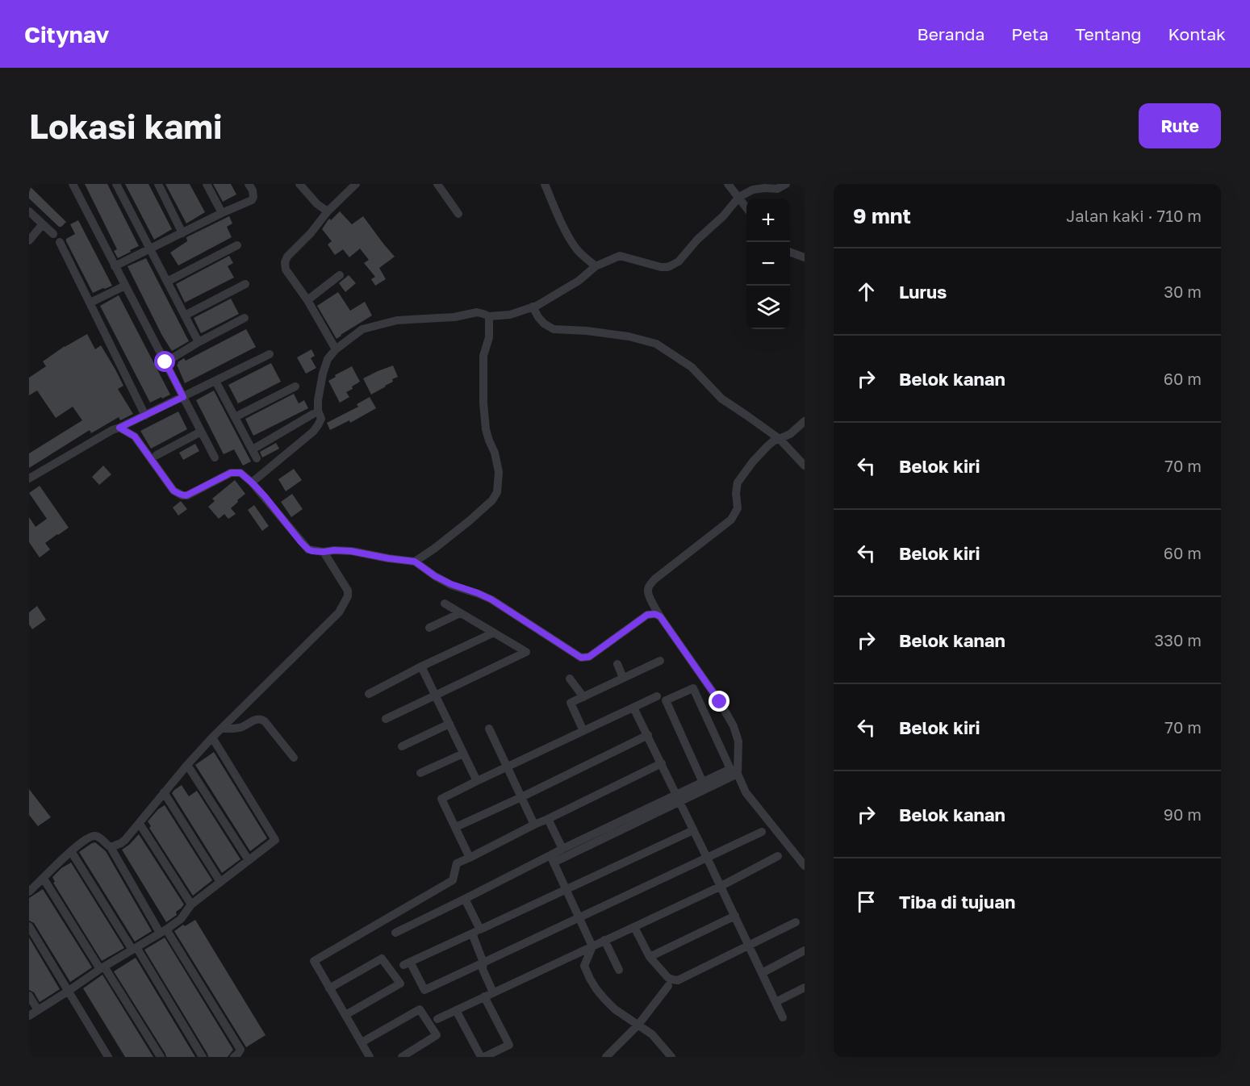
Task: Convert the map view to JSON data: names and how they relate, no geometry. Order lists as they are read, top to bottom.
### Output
{
  "page": {
    "header": "Citynav",
    "nav": [
      "Beranda",
      "Peta",
      "Tentang",
      "Kontak"
    ],
    "buttons": "Rute",
    "title": "Lokasi kami",
    "heading": ["9 mnt", "Jalan kaki · 710 m"],
    "map_buttons": ["+", "−"],
    "list": [
      ["Lurus", "30 m"],
      ["Belok kanan", "60 m"],
      ["Belok kiri", "70 m"],
      ["Belok kiri", "60 m"],
      ["Belok kanan", "330 m"],
      ["Belok kiri", "70 m"],
      ["Belok kanan", "90 m"],
      "Tiba di tujuan"
    ]
  }
}
